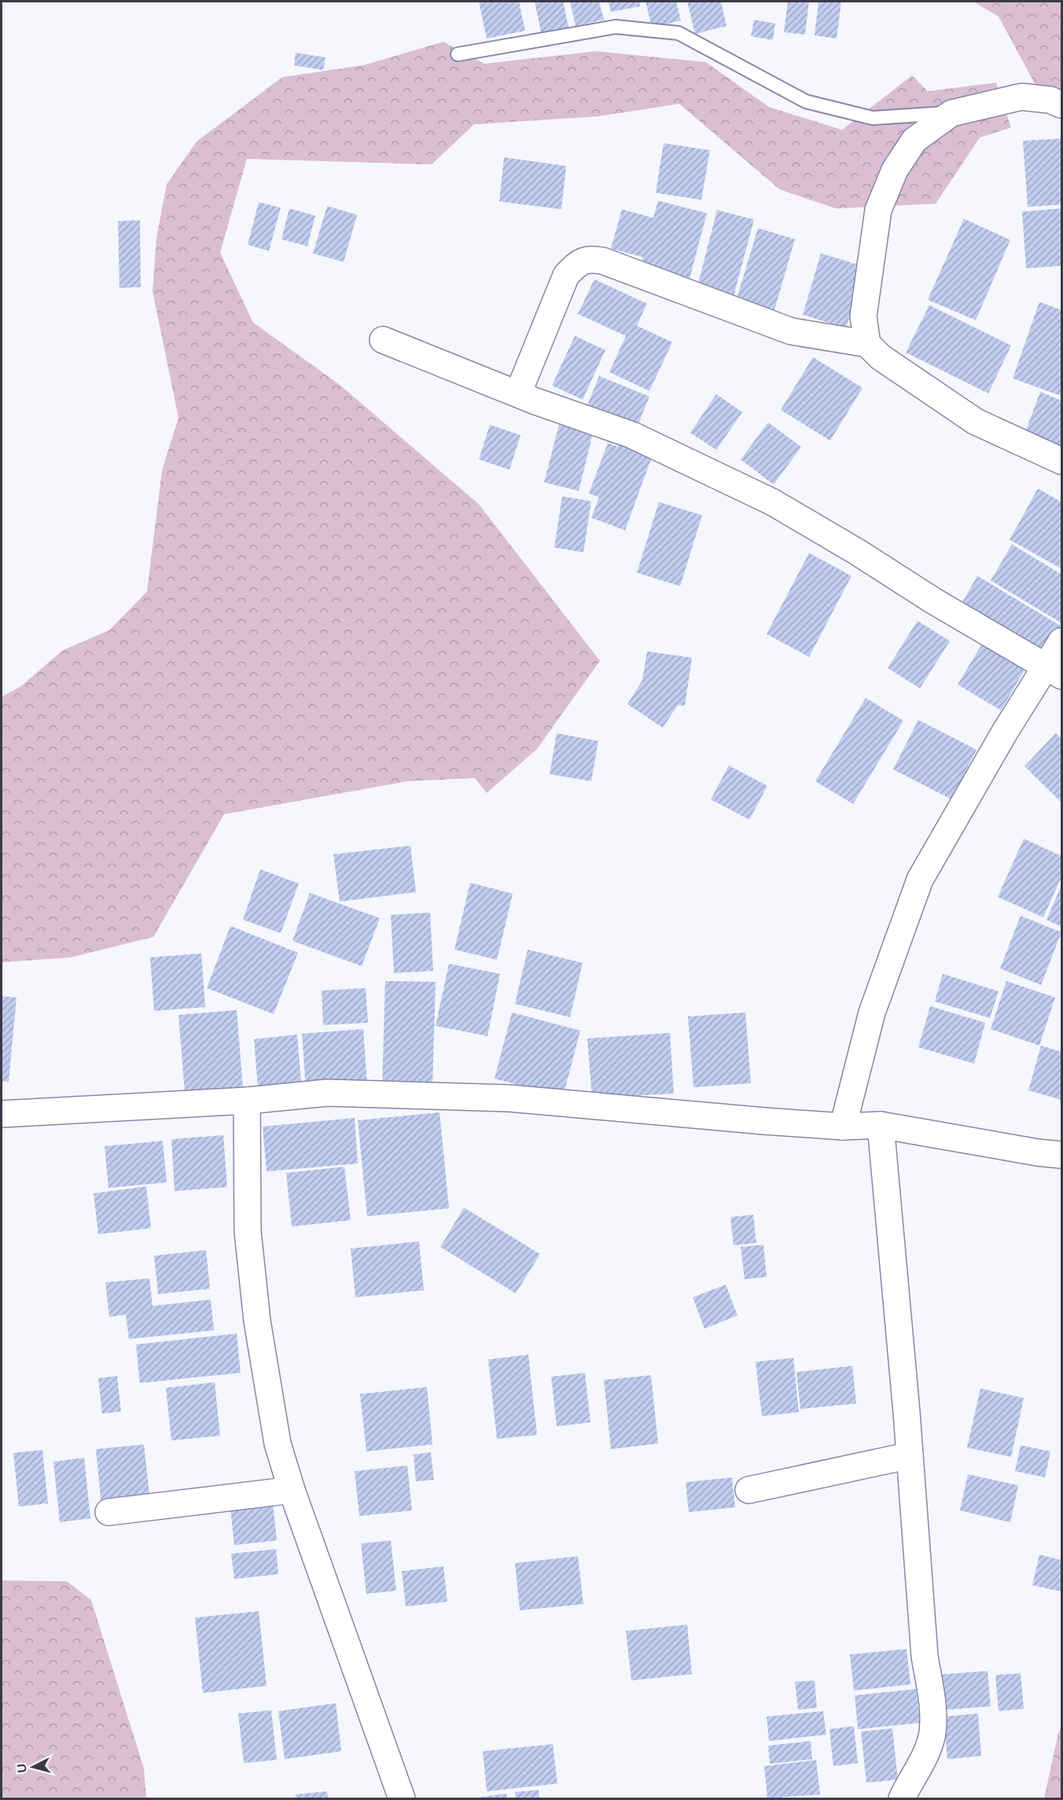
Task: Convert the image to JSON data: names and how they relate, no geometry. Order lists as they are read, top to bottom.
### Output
{
  "north": "left"
}
